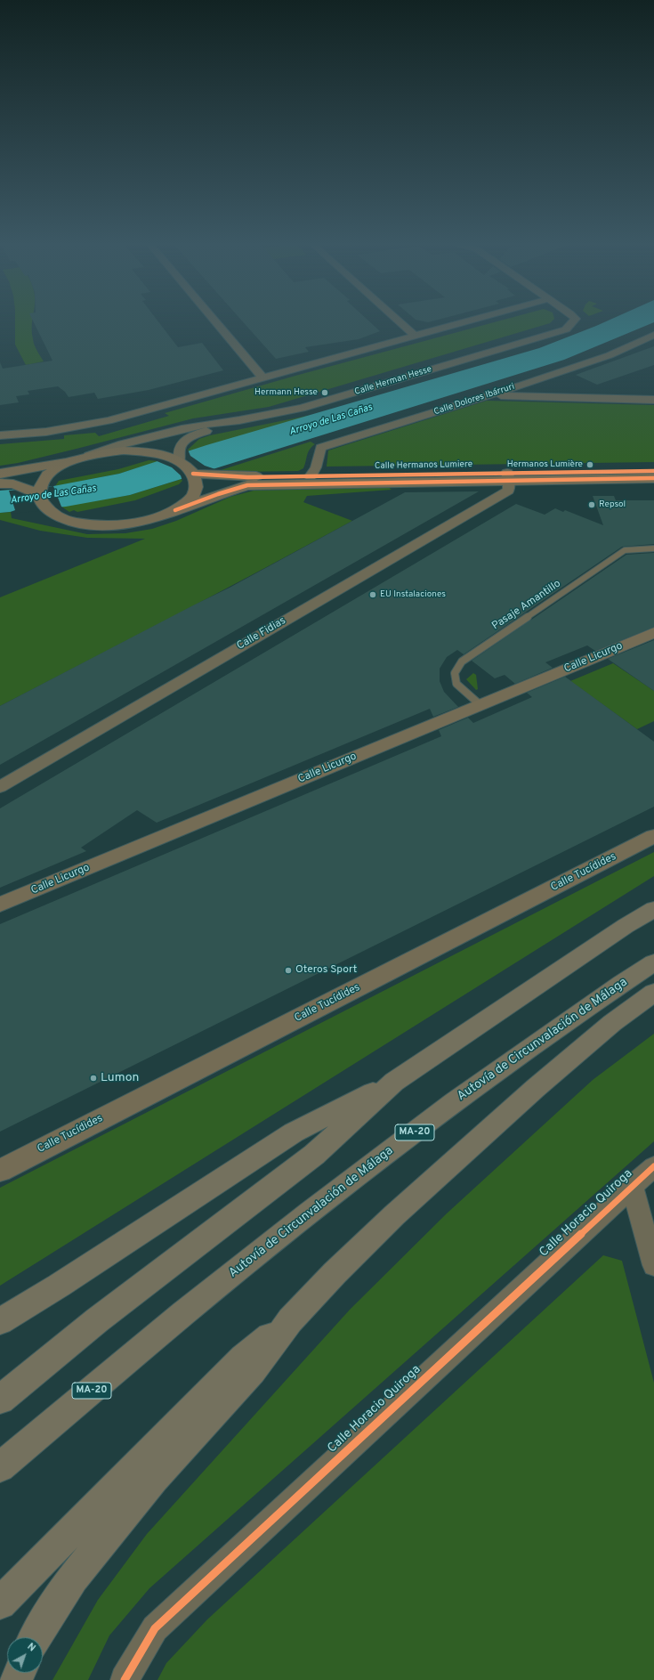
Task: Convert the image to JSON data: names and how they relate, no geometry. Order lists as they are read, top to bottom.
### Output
{
  "streets": {
    "highway": ["Autovía de Circunvalación de Málaga", "MA-20"],
    "main road": [
      "Calle Herman Hesse",
      "Calle Hermanos Lumiere",
      "Calle Licurgo",
      "Calle Tucídides"
    ],
    "street": ["Calle Dolores Ibárruri", "Calle Fidias", "Calle Horacio Quiroga"],
    "lane": ["Pasaje Amantillo"]
  },
  "crossings": [
    ["Calle Dolores Ibárruri", "Calle Hermanos Lumiere"],
    ["Calle Hermanos Lumiere", "Calle Fidias"],
    ["Pasaje Amantillo", "Calle Licurgo"]
  ],
  "water": ["Arroyo de Las Cañas"],
  "places": [
    "Hermann Hesse",
    "Hermanos Lumière",
    "Repsol",
    "EU Instalaciones",
    "Oteros Sport",
    "Lumon"
  ],
  "north": "top right"
}
